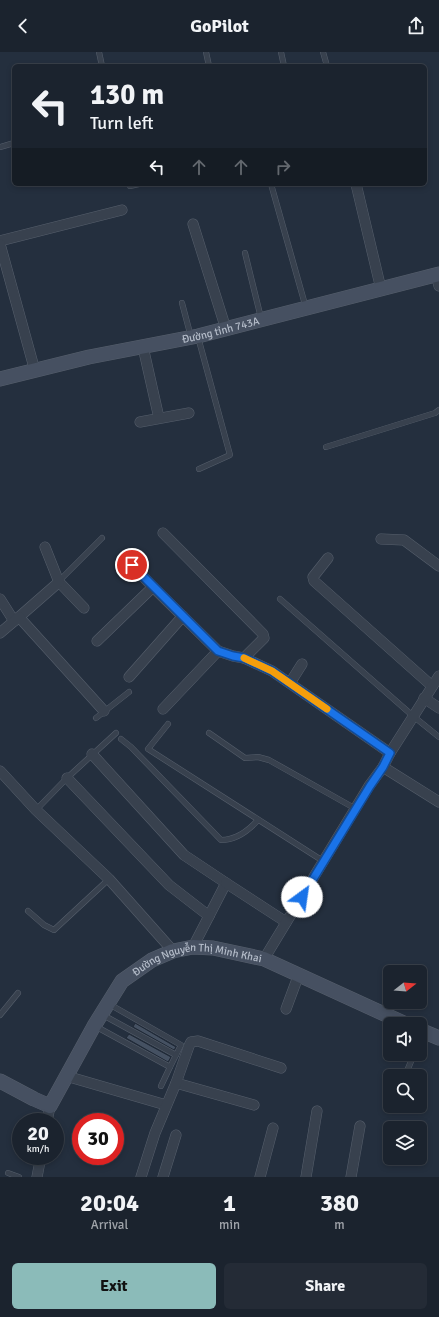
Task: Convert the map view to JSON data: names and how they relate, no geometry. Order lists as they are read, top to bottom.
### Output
{
  "streets": {
    "main road": ["Đường tỉnh 743A", "Đường Nguyễn Thị Minh Khai"]
  },
  "north": "right",
  "page": {
    "header": "GoPilot",
    "turn": ["130 m", "Turn left"],
    "speed": "20 km/h",
    "limit": "30",
    "eta": [
      "20:04",
      "Arrival",
      "1",
      "min",
      "380",
      "m"
    ],
    "buttons": ["Exit", "Share"]
  }
}
